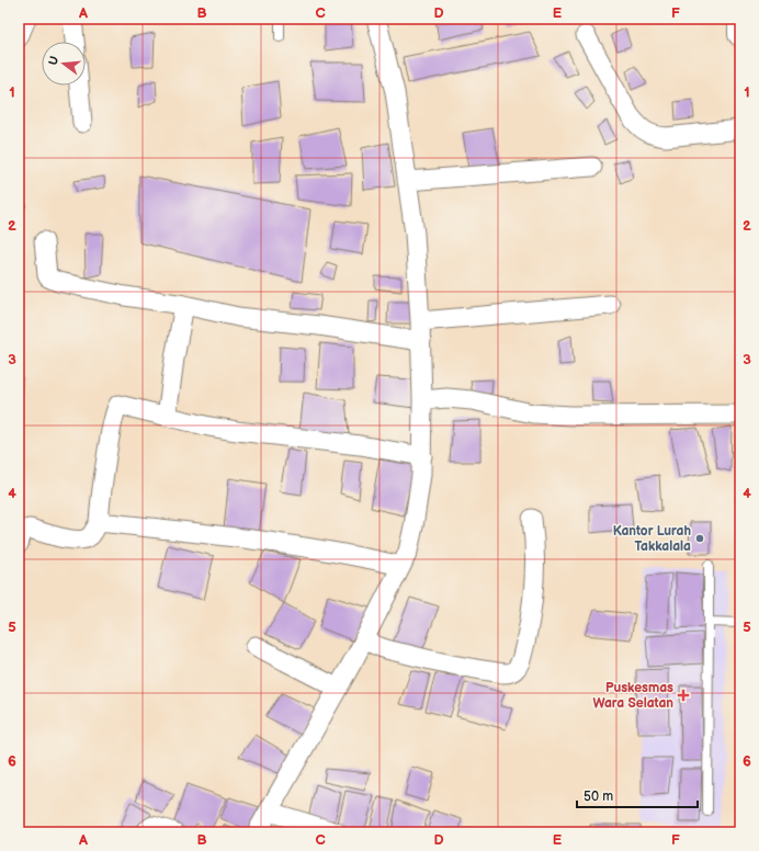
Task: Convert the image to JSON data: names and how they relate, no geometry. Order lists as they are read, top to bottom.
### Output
{
  "places": {
    "other": ["Kantor Lurah Takkalala"],
    "health": ["Puskesmas Wara Selatan"]
  },
  "scale_bar": "50 m",
  "north": "left",
  "grid": {
    "columns": [
      "A",
      "B",
      "C",
      "D",
      "E",
      "F"
    ],
    "rows": [
      "1",
      "2",
      "3",
      "4",
      "5",
      "6"
    ]
  }
}
